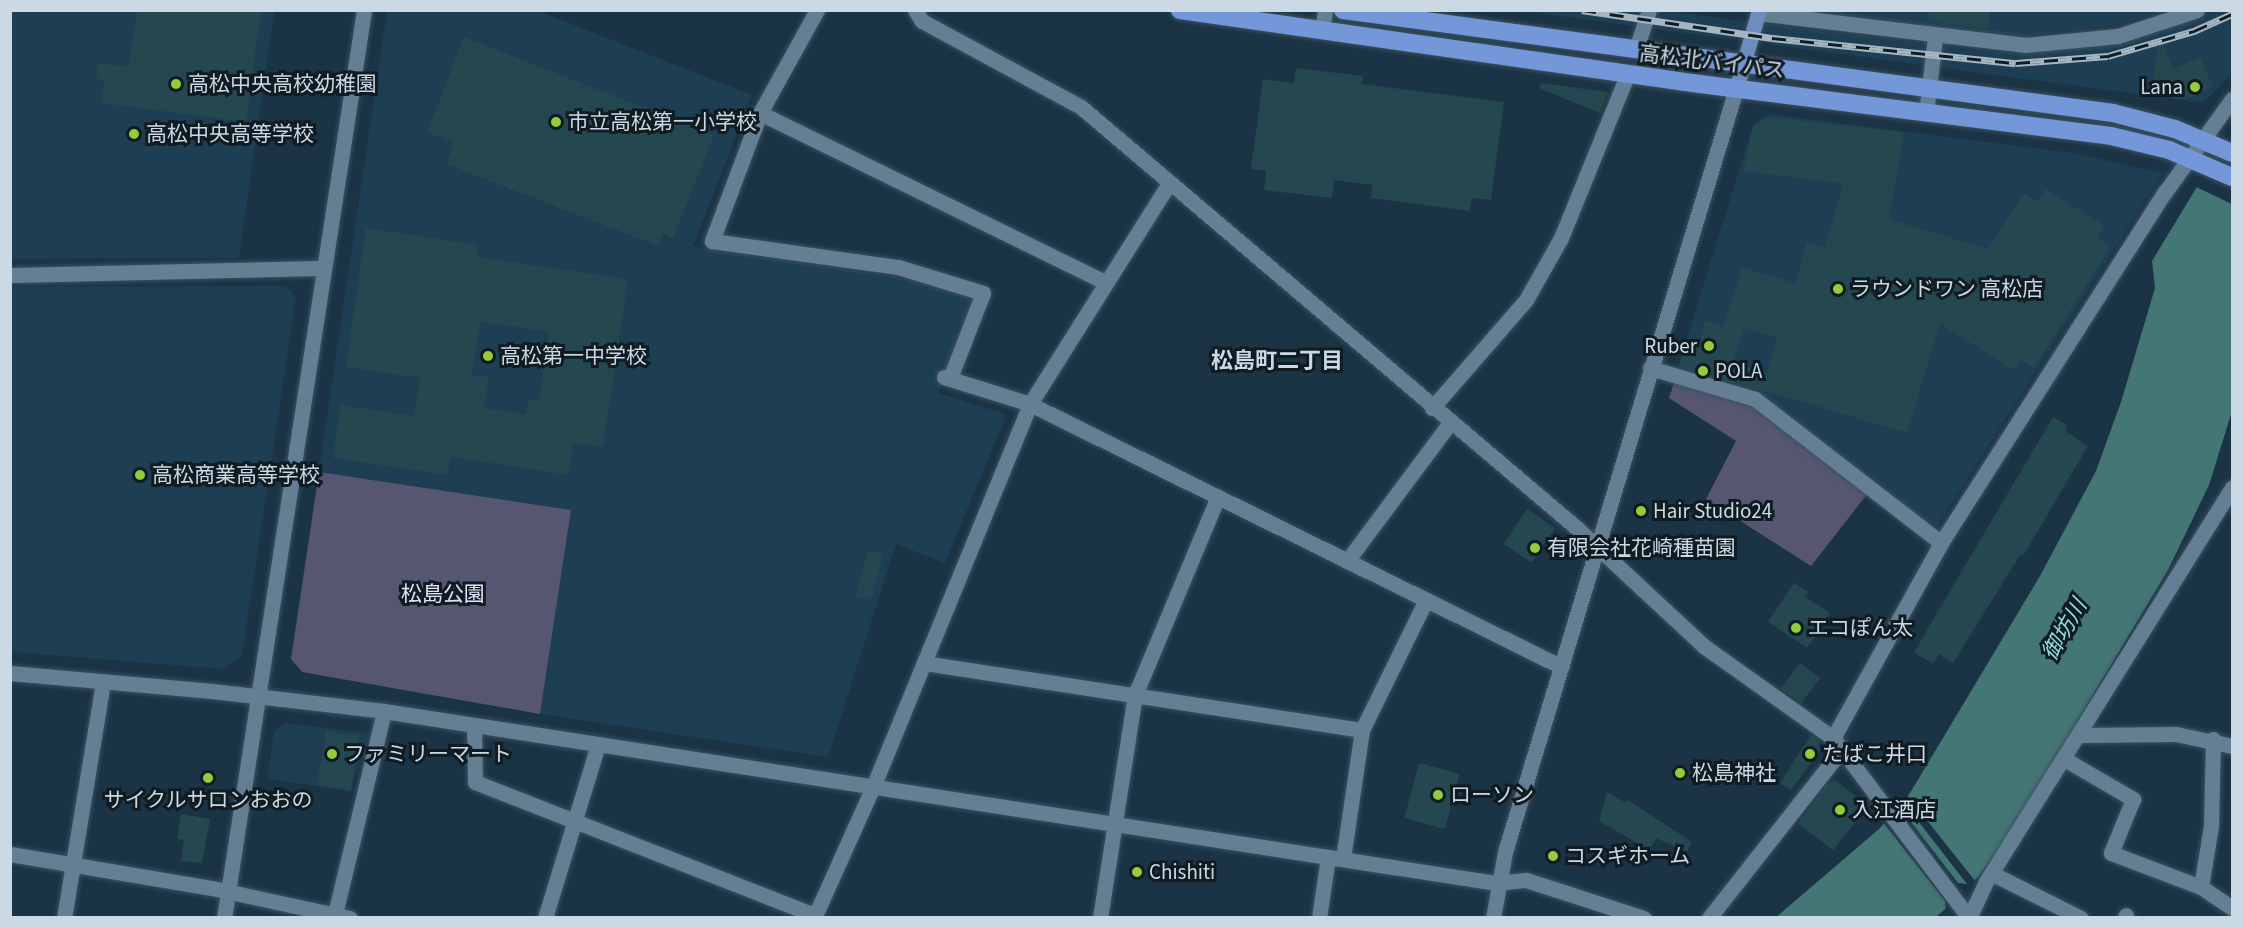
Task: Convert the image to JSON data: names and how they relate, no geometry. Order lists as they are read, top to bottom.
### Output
{
  "streets": {
    "highway": ["高松北バイパス"]
  },
  "districts": ["松島町二丁目"],
  "water": ["御坊川"],
  "parks": ["松島公園"],
  "places": [
    "高松中央高校幼稚園",
    "Lana",
    "市立高松第一小学校",
    "高松中央高等学校",
    "ラウンドワン 高松店",
    "Ruber",
    "高松第一中学校",
    "POLA",
    "高松商業高等学校",
    "Hair Studio24",
    "有限会社花崎種苗園",
    "エコぽん太",
    "ファミリーマート",
    "たばこ井口",
    "松島神社",
    "サイクルサロンおおの",
    "ローソン",
    "入江酒店",
    "コスギホーム",
    "Chishiti"
  ]
}
